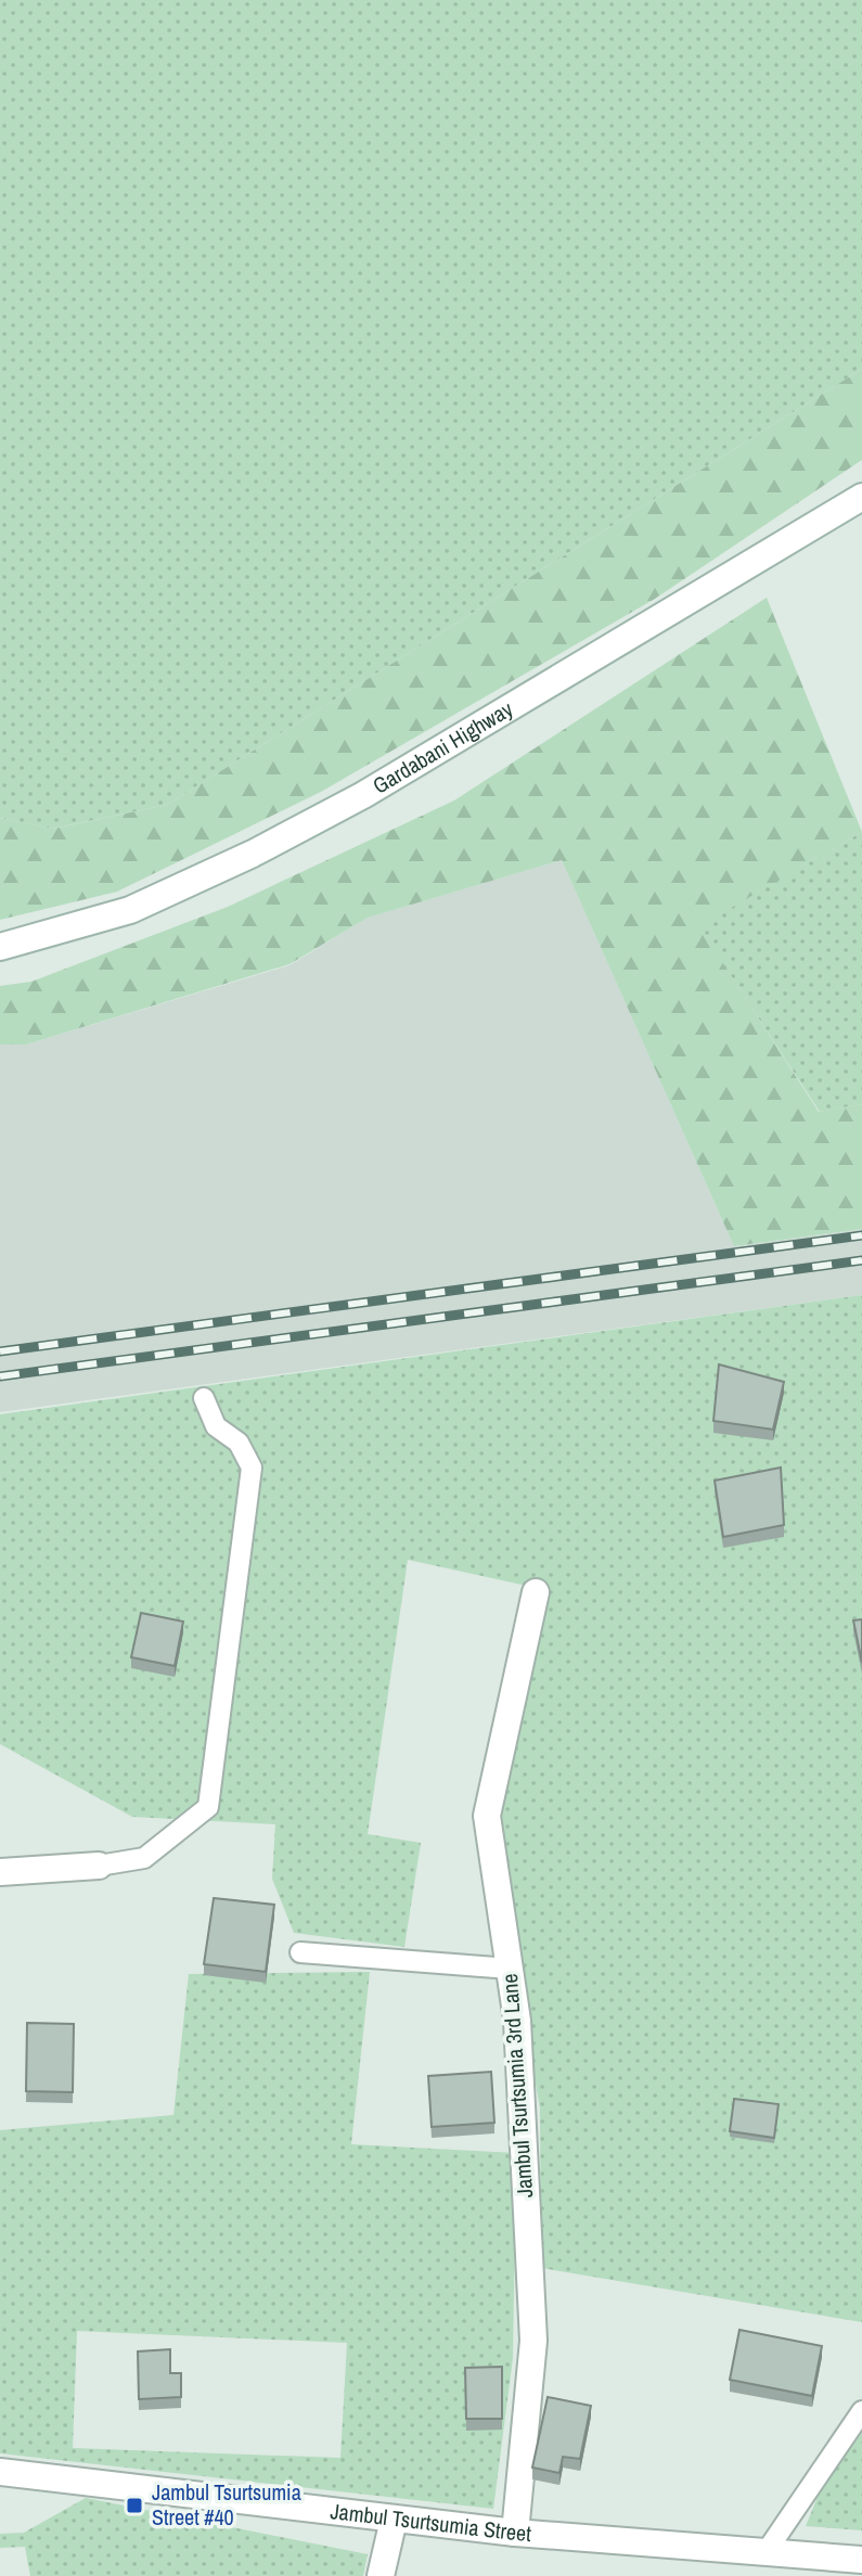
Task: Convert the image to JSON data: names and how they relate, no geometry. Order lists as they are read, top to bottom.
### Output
{
  "streets": {
    "street": ["Gardabani Highway", "Jambul Tsurtsumia 3rd Lane", "Jambul Tsurtsumia Street"]
  },
  "crossings": [
    ["Jambul Tsurtsumia 3rd Lane", "Jambul Tsurtsumia Street"]
  ],
  "places": {
    "transit": ["Jambul Tsurtsumia Street #40"]
  }
}
